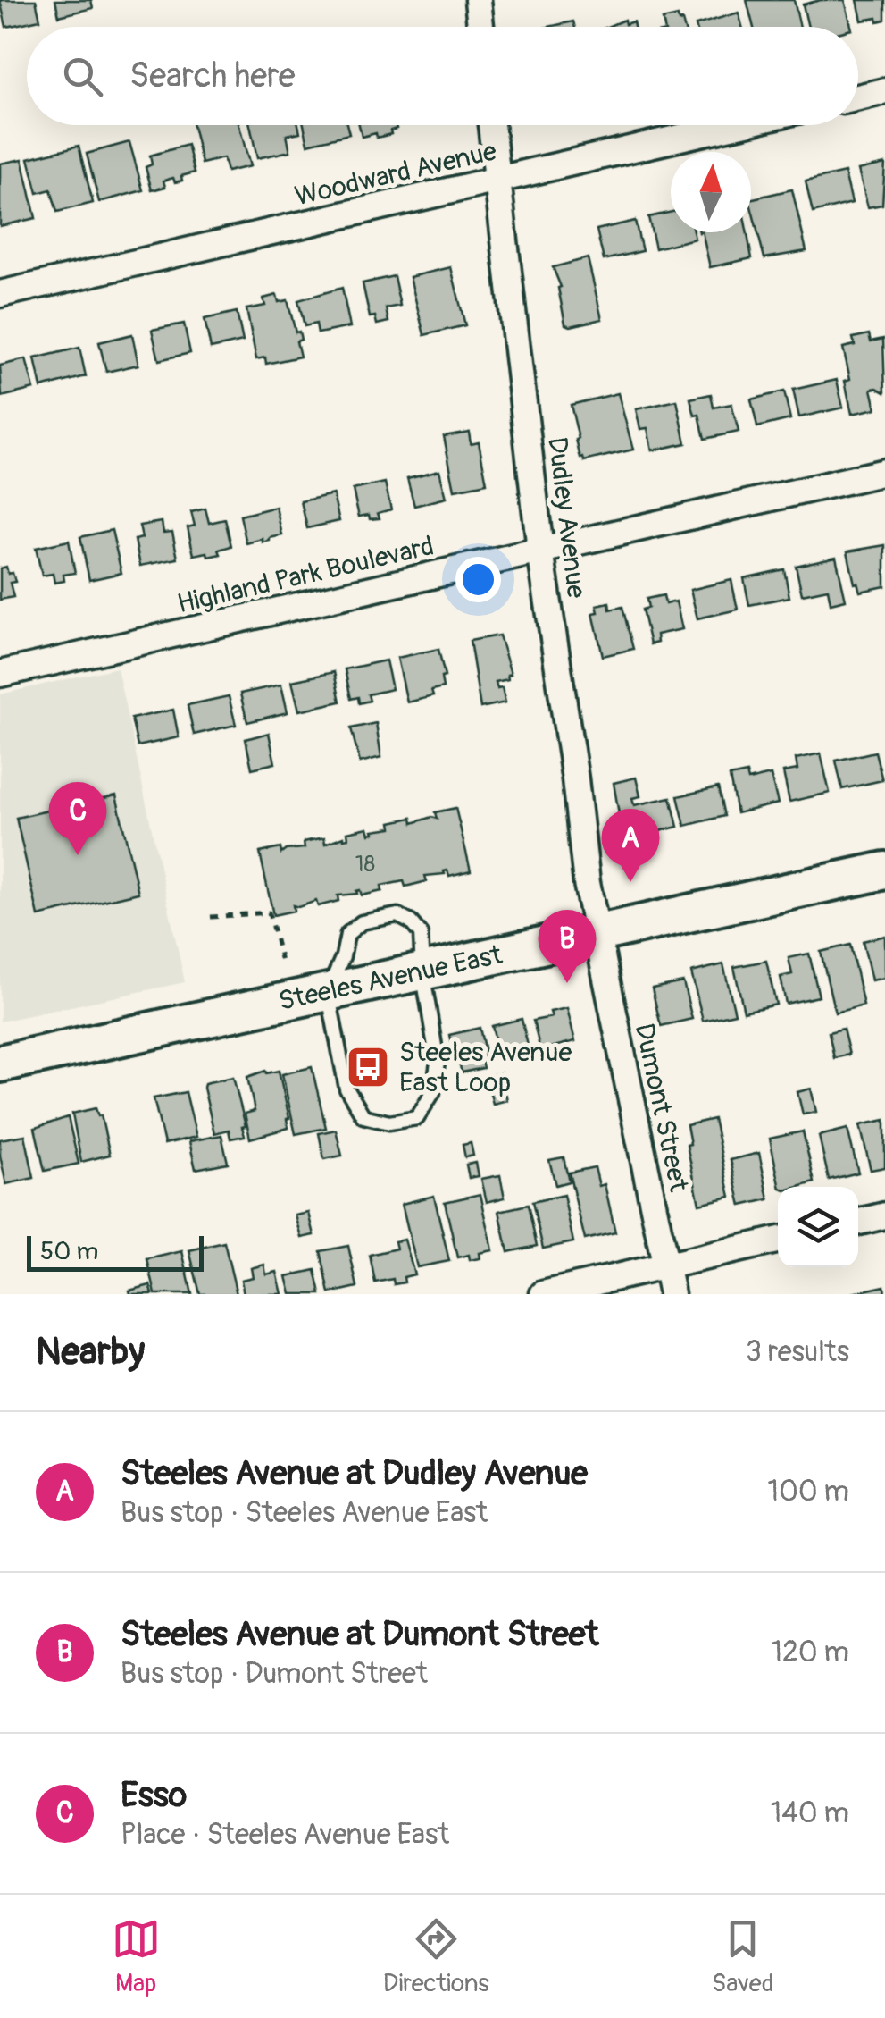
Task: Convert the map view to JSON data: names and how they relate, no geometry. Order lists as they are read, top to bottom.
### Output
{
  "streets": {
    "main road": ["Steeles Avenue East"],
    "street": [
      "Woodward Avenue",
      "Dudley Avenue",
      "Highland Park Boulevard",
      "Dumont Street"
    ]
  },
  "crossings": [
    ["Woodward Avenue", "Dudley Avenue"],
    ["Dudley Avenue", "Highland Park Boulevard"],
    ["Dudley Avenue", "Steeles Avenue East"],
    ["Dudley Avenue", "Dumont Street"],
    ["Steeles Avenue East", "Dumont Street"]
  ],
  "places": {
    "bus stop": ["Steeles Avenue East Loop"]
  },
  "house_numbers": ["18"],
  "scale_bar": "50 m",
  "north": "top",
  "page": {
    "search": "Search here",
    "pins": ["C", "A", "B"],
    "scale": "50 m",
    "heading": ["Nearby", "3 results"],
    "list": [
      {
        "mark": "A",
        "name": "Steeles Avenue at Dudley Avenue",
        "note": "Bus stop · Steeles Avenue East",
        "value": "100 m"
      },
      {
        "mark": "B",
        "name": "Steeles Avenue at Dumont Street",
        "note": "Bus stop · Dumont Street",
        "value": "120 m"
      },
      {
        "mark": "C",
        "name": "Esso",
        "note": "Place · Steeles Avenue East",
        "value": "140 m"
      }
    ],
    "nav": ["Map", "Directions", "Saved"]
  }
}
